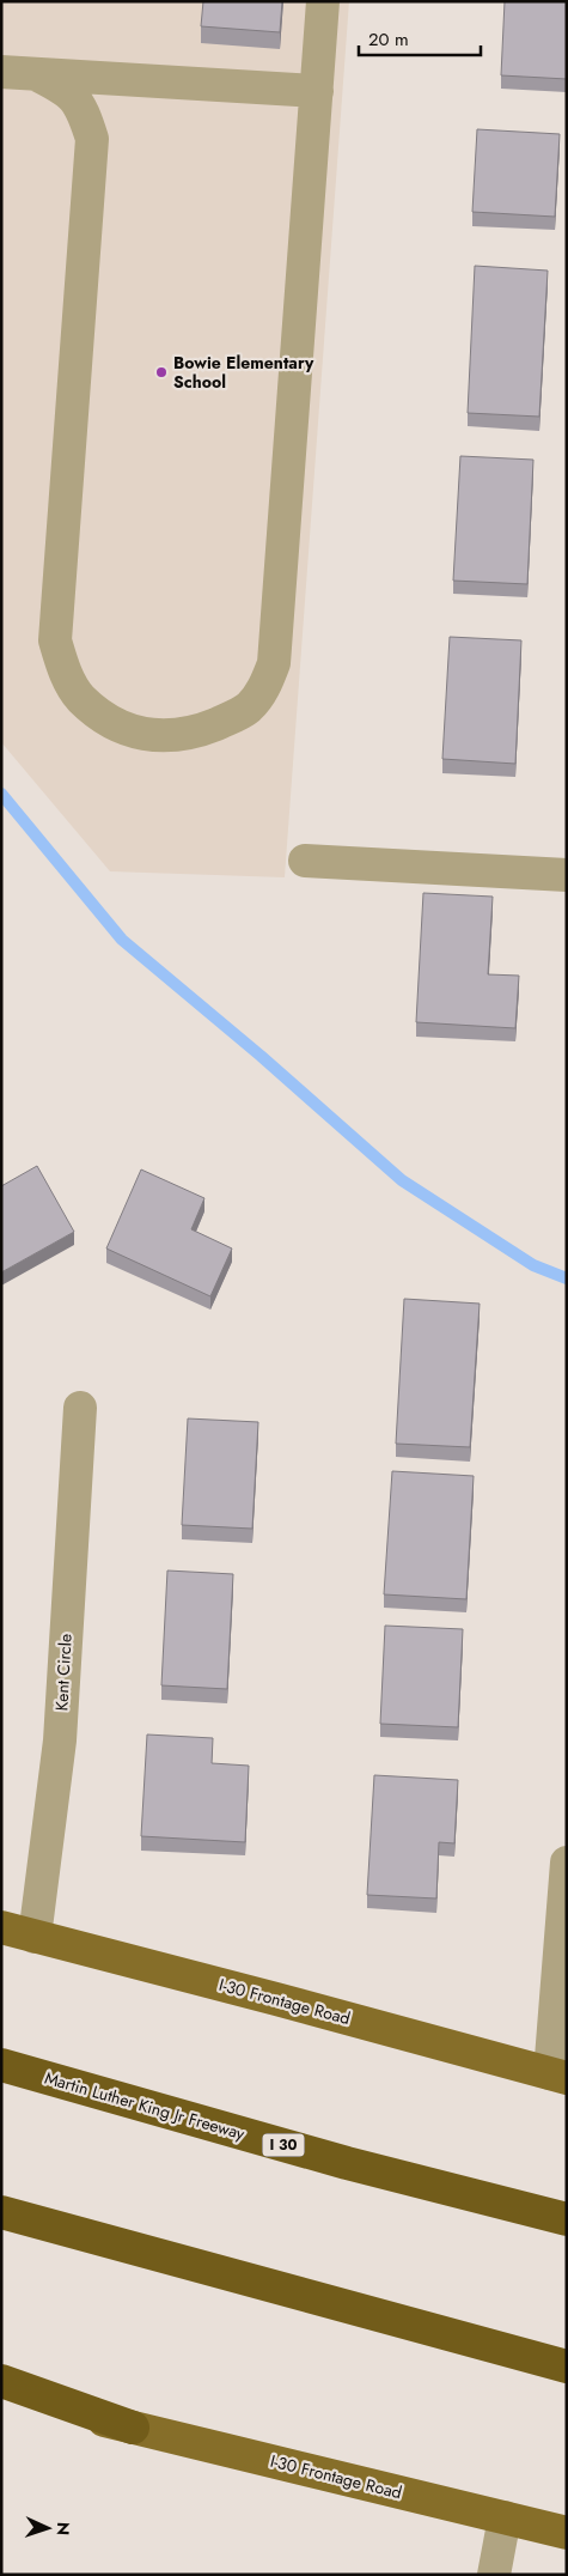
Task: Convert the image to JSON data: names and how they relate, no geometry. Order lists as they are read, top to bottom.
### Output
{
  "streets": {
    "highway": ["Martin Luther King Jr Freeway", "I 30"],
    "main road": ["I-30 Frontage Road"],
    "street": ["Kent Circle"]
  },
  "crossings": [
    ["Kent Circle", "I-30 Frontage Road"]
  ],
  "places": ["Bowie Elementary School"],
  "scale_bar": "20 m",
  "north": "right"
}
